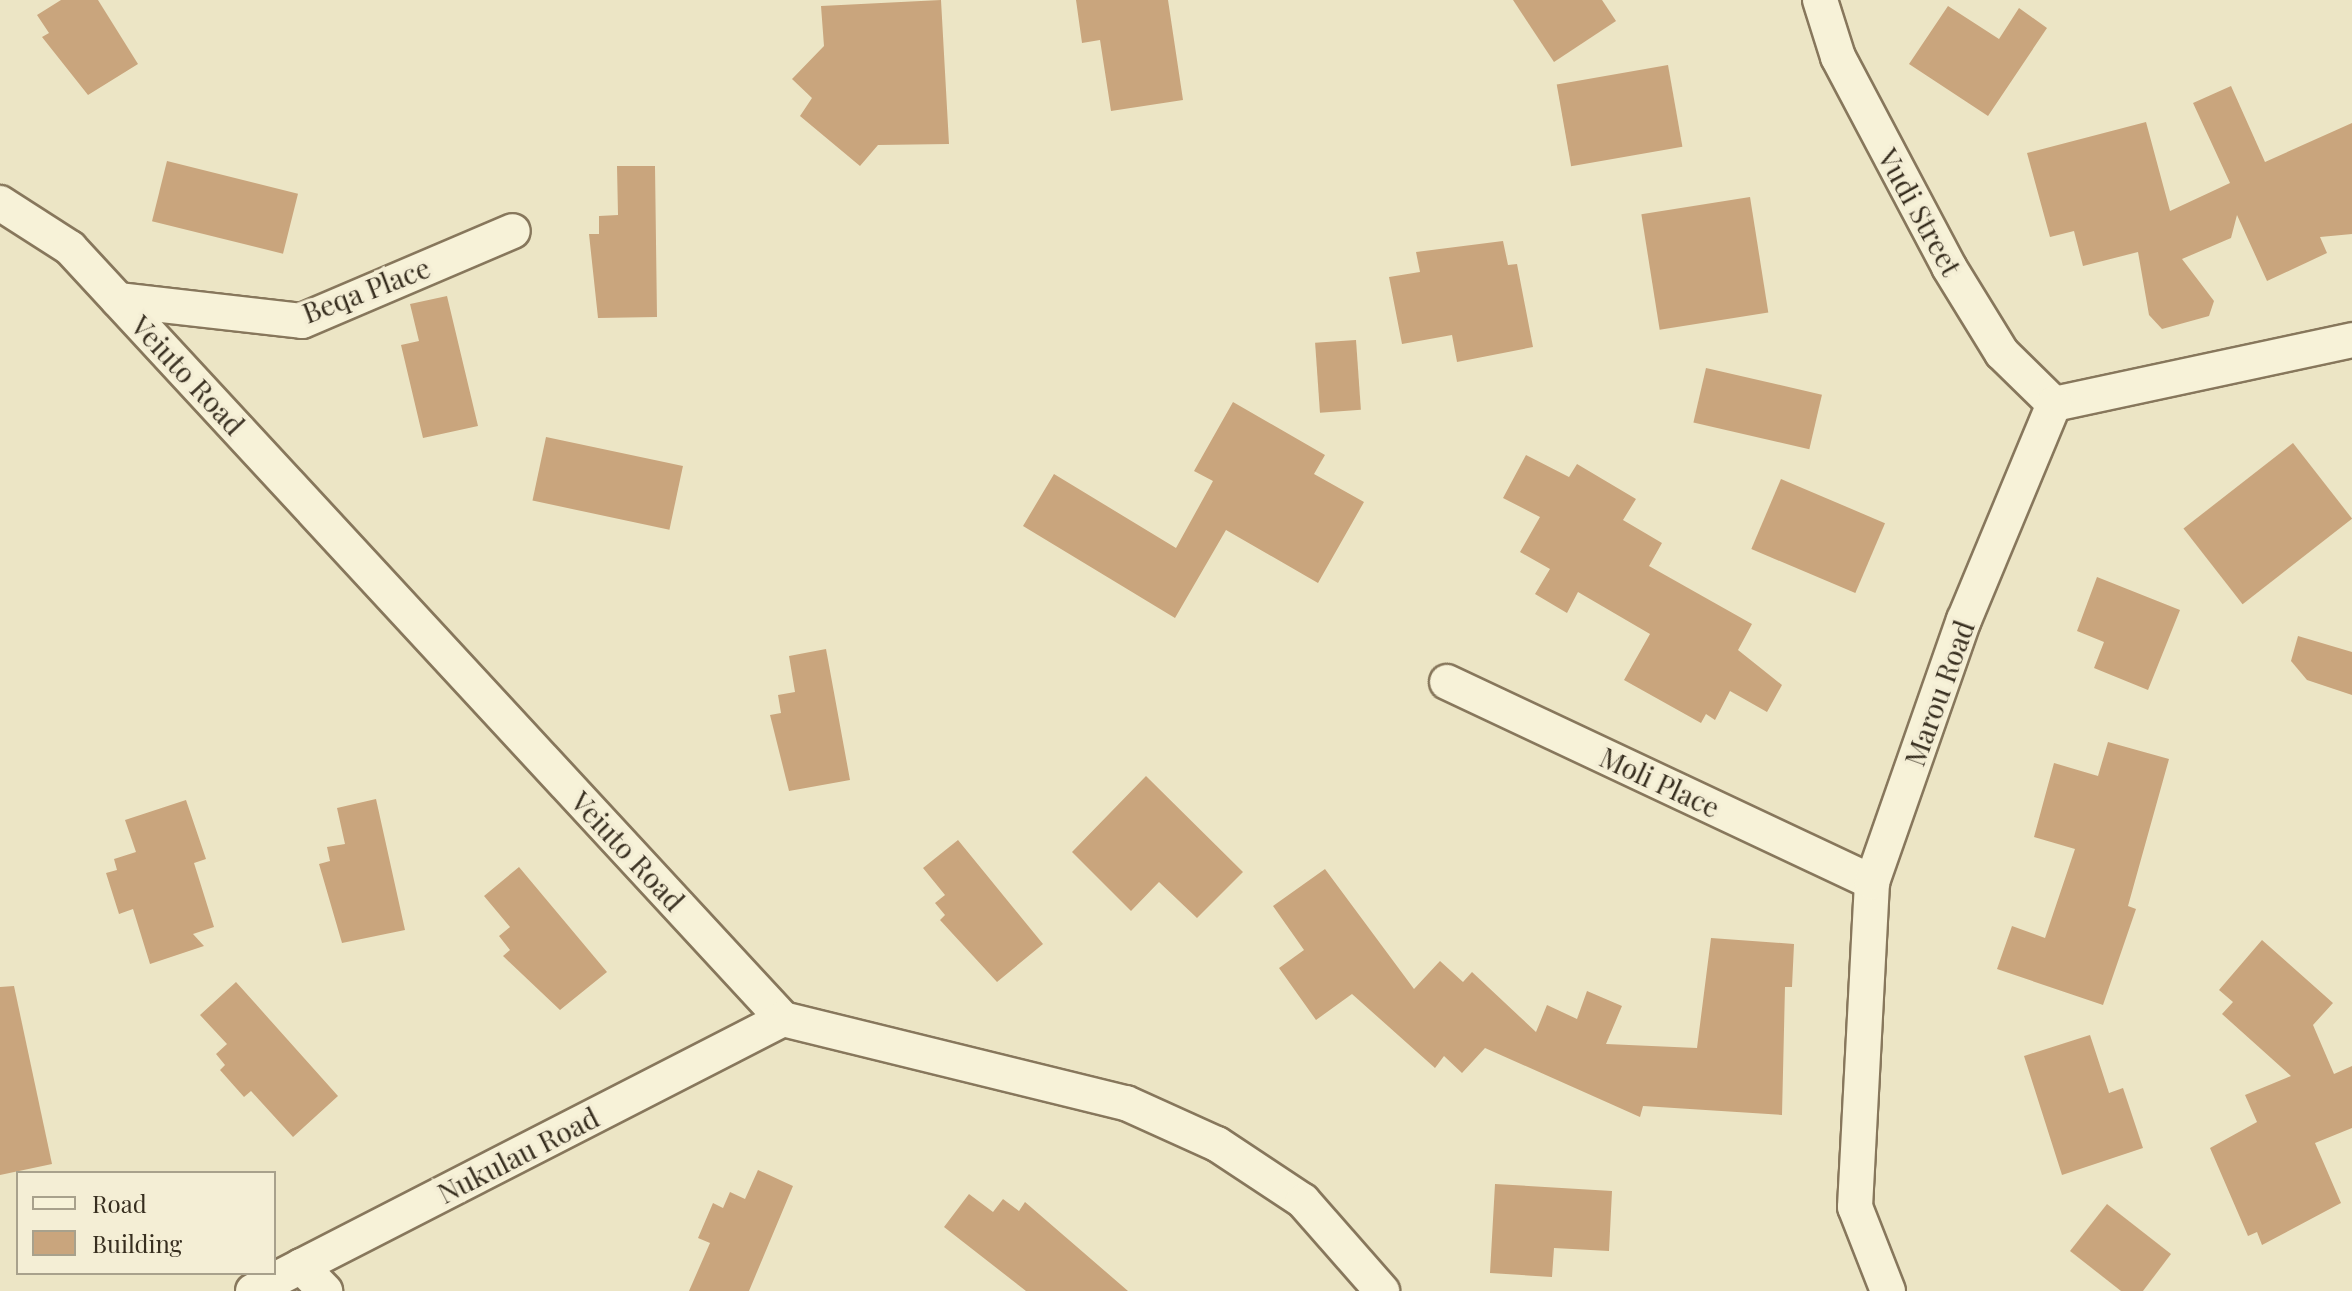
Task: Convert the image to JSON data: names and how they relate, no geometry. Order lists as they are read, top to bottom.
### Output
{
  "streets": {
    "street": [
      "Vudi Street",
      "Beqa Place",
      "Veiuto Road",
      "Marou Road",
      "Moli Place",
      "Nukulau Road"
    ]
  },
  "crossings": [
    ["Vudi Street", "Marou Road"],
    ["Beqa Place", "Veiuto Road"],
    ["Veiuto Road", "Nukulau Road"],
    ["Marou Road", "Moli Place"]
  ],
  "legend": ["Road", "Building"]
}
